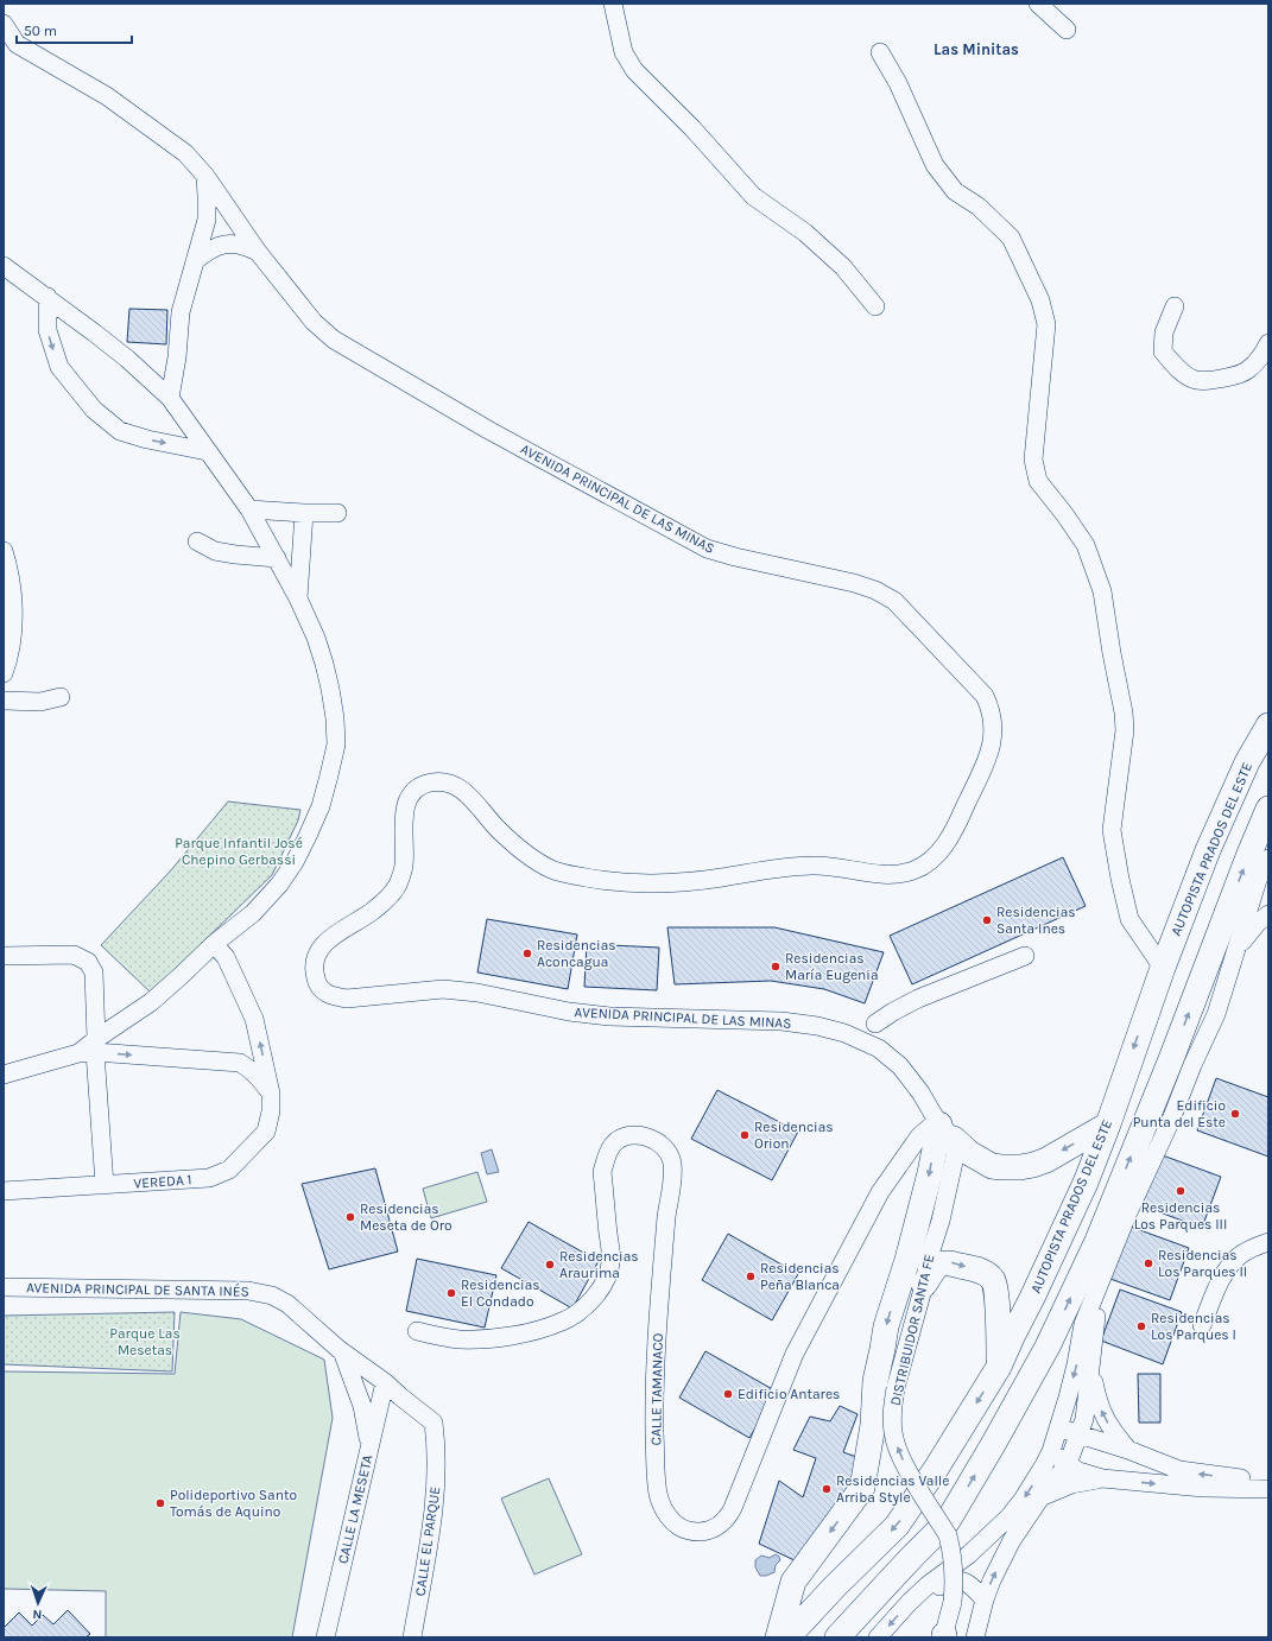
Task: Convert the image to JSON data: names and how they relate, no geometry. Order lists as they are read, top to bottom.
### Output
{
  "streets": {
    "highway": ["AUTOPISTA PRADOS DEL ESTE"],
    "street": [
      "AVENIDA PRINCIPAL DE LAS MINAS",
      "VEREDA 1",
      "AVENIDA PRINCIPAL DE SANTA INÉS",
      "DISTRIBUIDOR SANTA FE",
      "CALLE TAMANACO",
      "CALLE LA MESETA",
      "CALLE EL PARQUE"
    ]
  },
  "crossings": [
    ["AVENIDA PRINCIPAL DE LAS MINAS", "DISTRIBUIDOR SANTA FE"],
    ["AVENIDA PRINCIPAL DE LAS MINAS", "CALLE TAMANACO"],
    ["AVENIDA PRINCIPAL DE SANTA INÉS", "CALLE LA MESETA"],
    ["AVENIDA PRINCIPAL DE SANTA INÉS", "CALLE EL PARQUE"],
    ["DISTRIBUIDOR SANTA FE", "CALLE TAMANACO"],
    ["CALLE LA MESETA", "CALLE EL PARQUE"]
  ],
  "one_way": ["DISTRIBUIDOR SANTA FE"],
  "districts": ["Las Minitas"],
  "parks": ["Parque Infantil José Chepino Gerbassi", "Parque Las Mesetas"],
  "places": [
    "Residencias Santa Ines",
    "Residencias Aconcagua",
    "Residencias María Eugenia",
    "Edificio Punta del Este",
    "Residencias Orion",
    "Residencias Los Parques III",
    "Residencias Meseta de Oro",
    "Residencias Los Parques II",
    "Residencias Araurima",
    "Residencias Peña Blanca",
    "Residencias El Condado",
    "Residencias Los Parques I",
    "Edificio Antares",
    "Residencias Valle Arriba Style",
    "Polideportivo Santo Tomás de Aquino"
  ],
  "scale_bar": "50 m",
  "north": "bottom"
}
